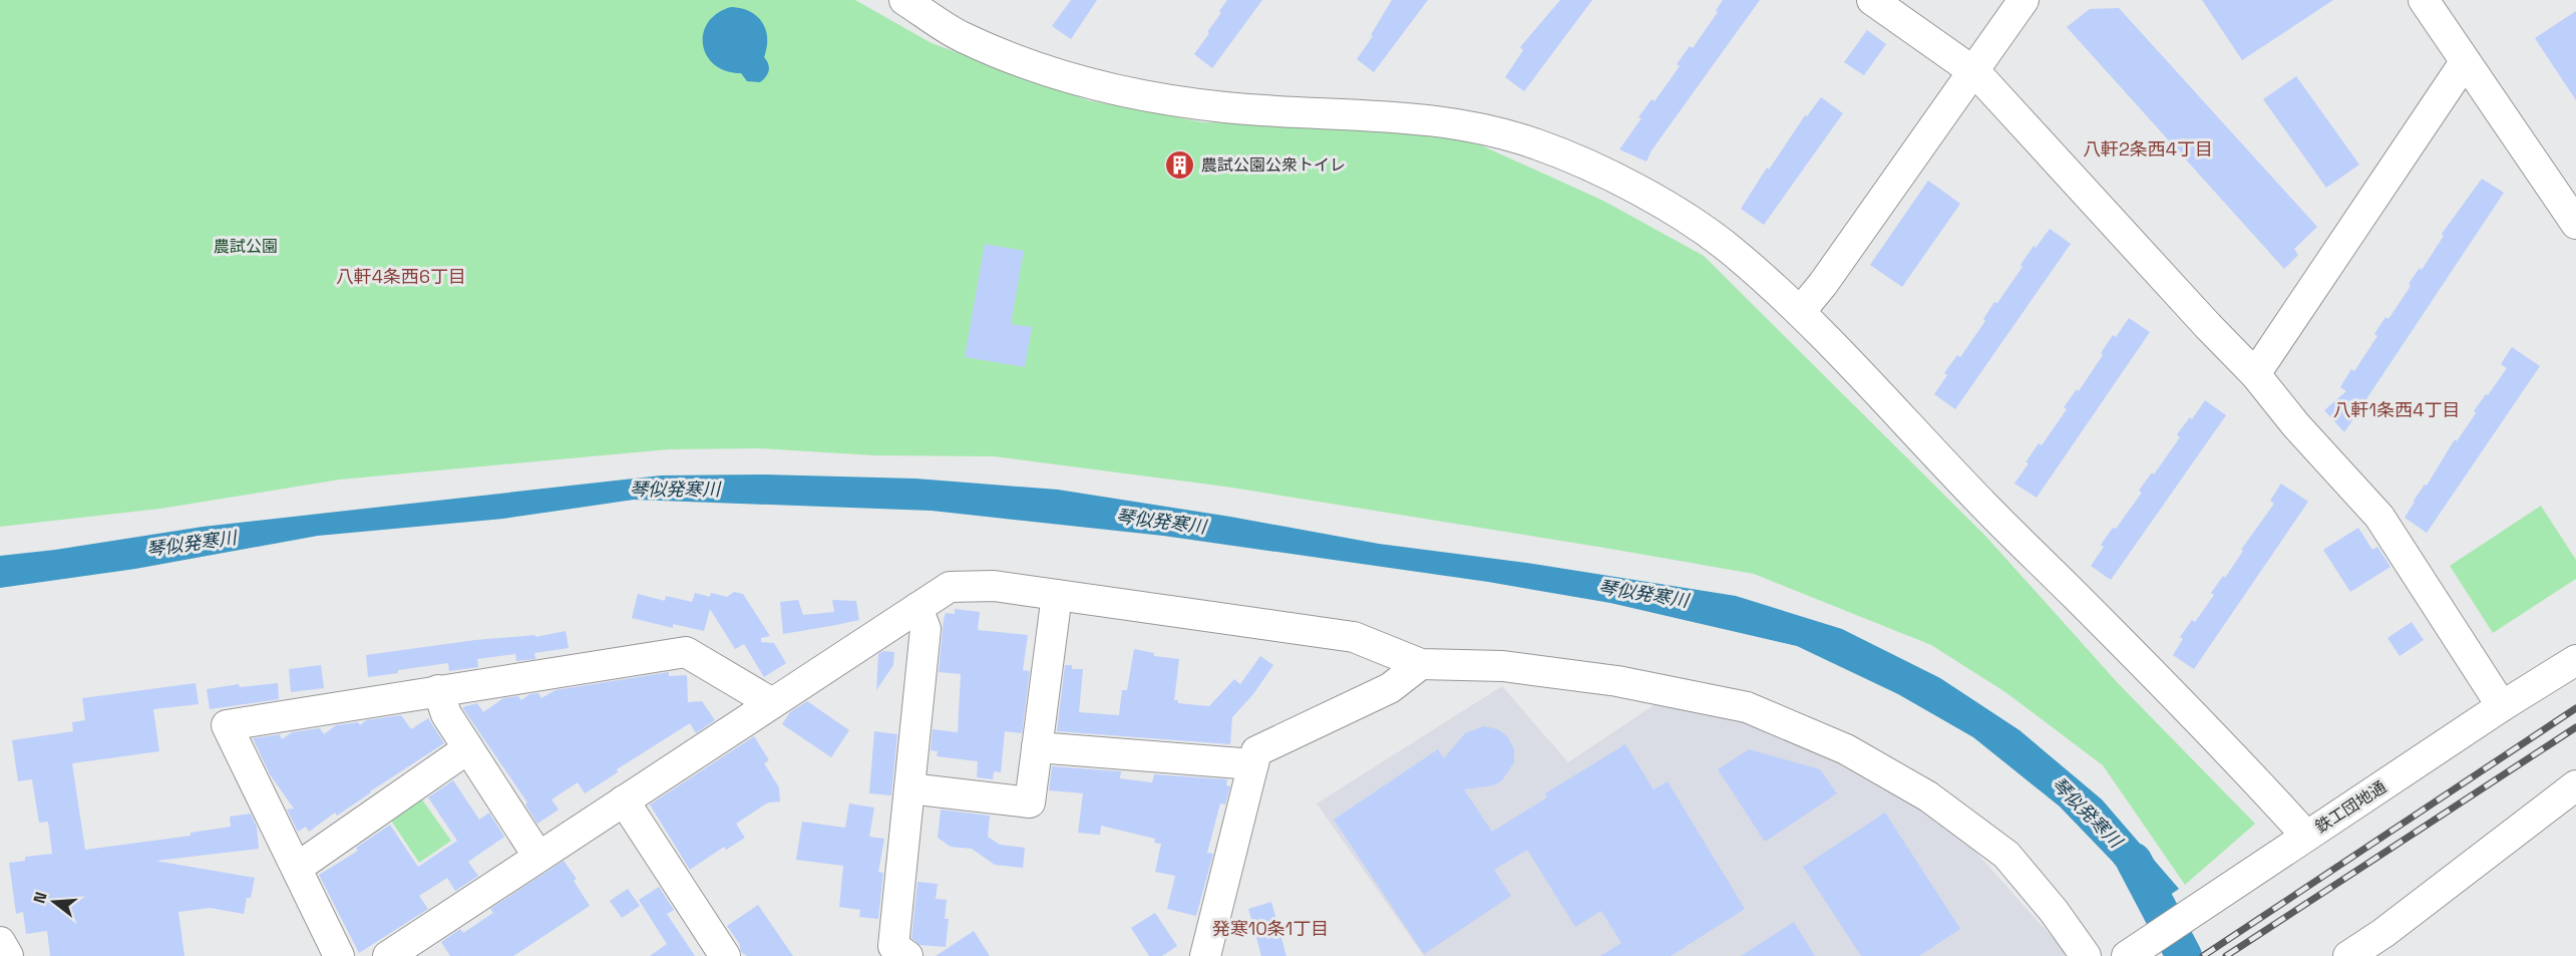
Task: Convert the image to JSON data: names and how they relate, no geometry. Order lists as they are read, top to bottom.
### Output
{
  "streets": {
    "street": ["鉄工団地通"]
  },
  "districts": [
    "八軒2条西4丁目",
    "八軒4条西6丁目",
    "八軒1条西4丁目",
    "発寒10条1丁目"
  ],
  "water": ["琴似発寒川"],
  "parks": ["農試公園"],
  "places": {
    "building": ["農試公園公衆トイレ"]
  },
  "north": "left"
}
